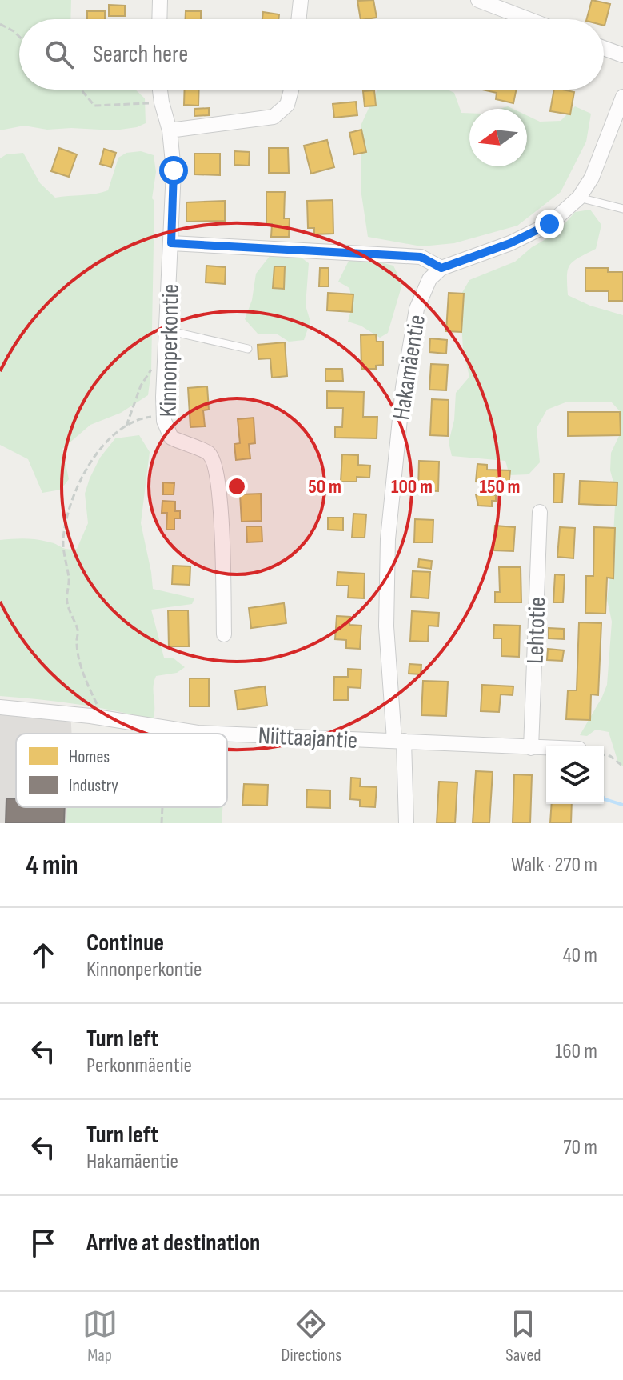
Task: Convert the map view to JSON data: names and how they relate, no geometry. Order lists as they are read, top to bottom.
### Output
{
  "streets": {
    "street": [
      "Kinnonperkontie",
      "Hakamäentie",
      "Lehtotie",
      "Niittaajantie"
    ]
  },
  "crossings": [
    ["Hakamäentie", "Niittaajantie"],
    ["Lehtotie", "Niittaajantie"]
  ],
  "legend": ["Homes", "Industry"],
  "north": "left",
  "page": {
    "search": "Search here",
    "heading": ["4 min", "Walk · 270 m"],
    "list": [
      ["Continue", "Kinnonperkontie", "40 m"],
      ["Turn left", "Perkonmäentie", "160 m"],
      ["Turn left", "Hakamäentie", "70 m"],
      "Arrive at destination"
    ],
    "nav": ["Map", "Directions", "Saved"]
  },
  "rings": ["50 m", "100 m", "150 m"]
}
